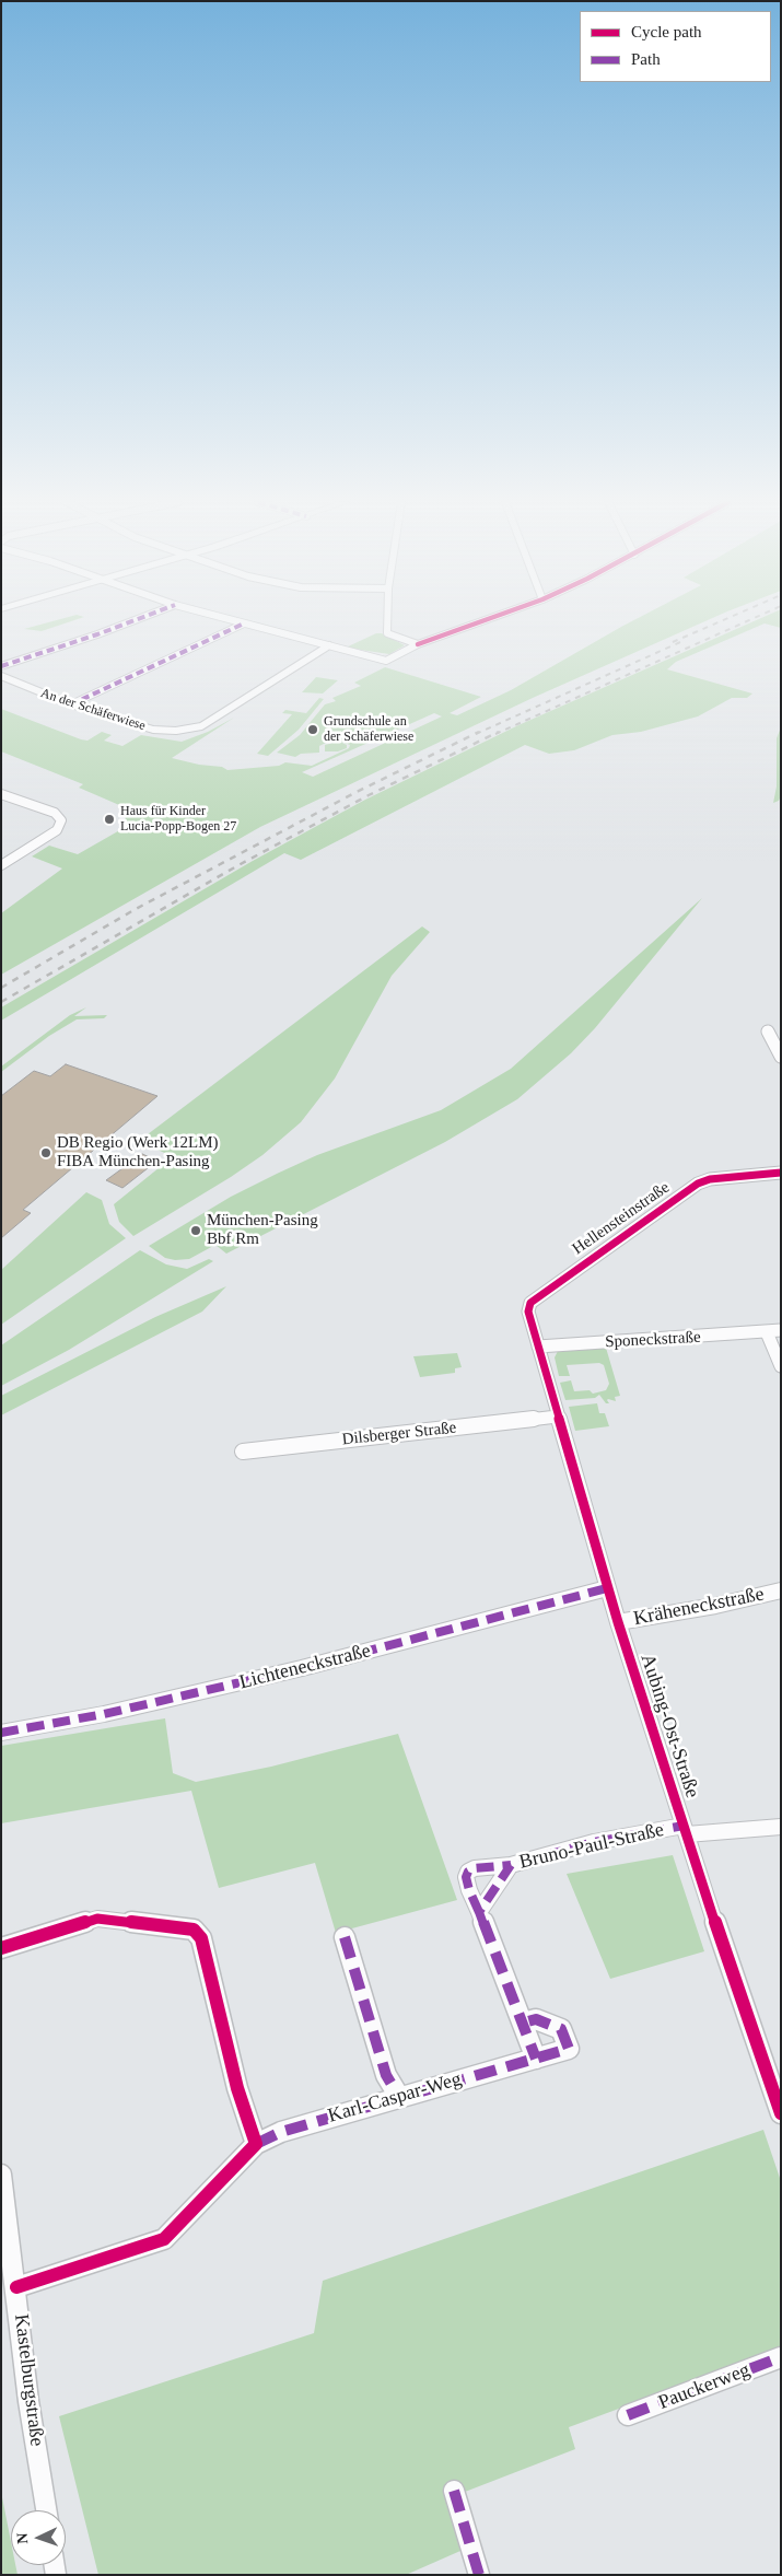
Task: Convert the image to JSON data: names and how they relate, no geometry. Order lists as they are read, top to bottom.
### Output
{
  "streets": {
    "street": [
      "An der Schäferwiese",
      "Hellensteinstraße",
      "Sponeckstraße",
      "Dilsberger Straße",
      "Kräheneckstraße",
      "Lichteneckstraße",
      "Aubing-Ost-Straße",
      "Bruno-Paul-Straße",
      "Karl-Caspar-Weg",
      "Kastelburgstraße",
      "Pauckerweg"
    ]
  },
  "crossings": [
    ["Hellensteinstraße", "Sponeckstraße"],
    ["Hellensteinstraße", "Aubing-Ost-Straße"],
    ["Sponeckstraße", "Aubing-Ost-Straße"],
    ["Dilsberger Straße", "Aubing-Ost-Straße"],
    ["Kräheneckstraße", "Aubing-Ost-Straße"],
    ["Lichteneckstraße", "Aubing-Ost-Straße"],
    ["Aubing-Ost-Straße", "Bruno-Paul-Straße"],
    ["Karl-Caspar-Weg", "Kastelburgstraße"]
  ],
  "places": [
    "Grundschule an der Schäferwiese",
    "Haus für Kinder Lucia-Popp-Bogen 27",
    "DB Regio (Werk 12LM) FIBA München-Pasing",
    "München-Pasing Bbf Rm"
  ],
  "legend": ["Cycle path", "Path"],
  "north": "left"
}
